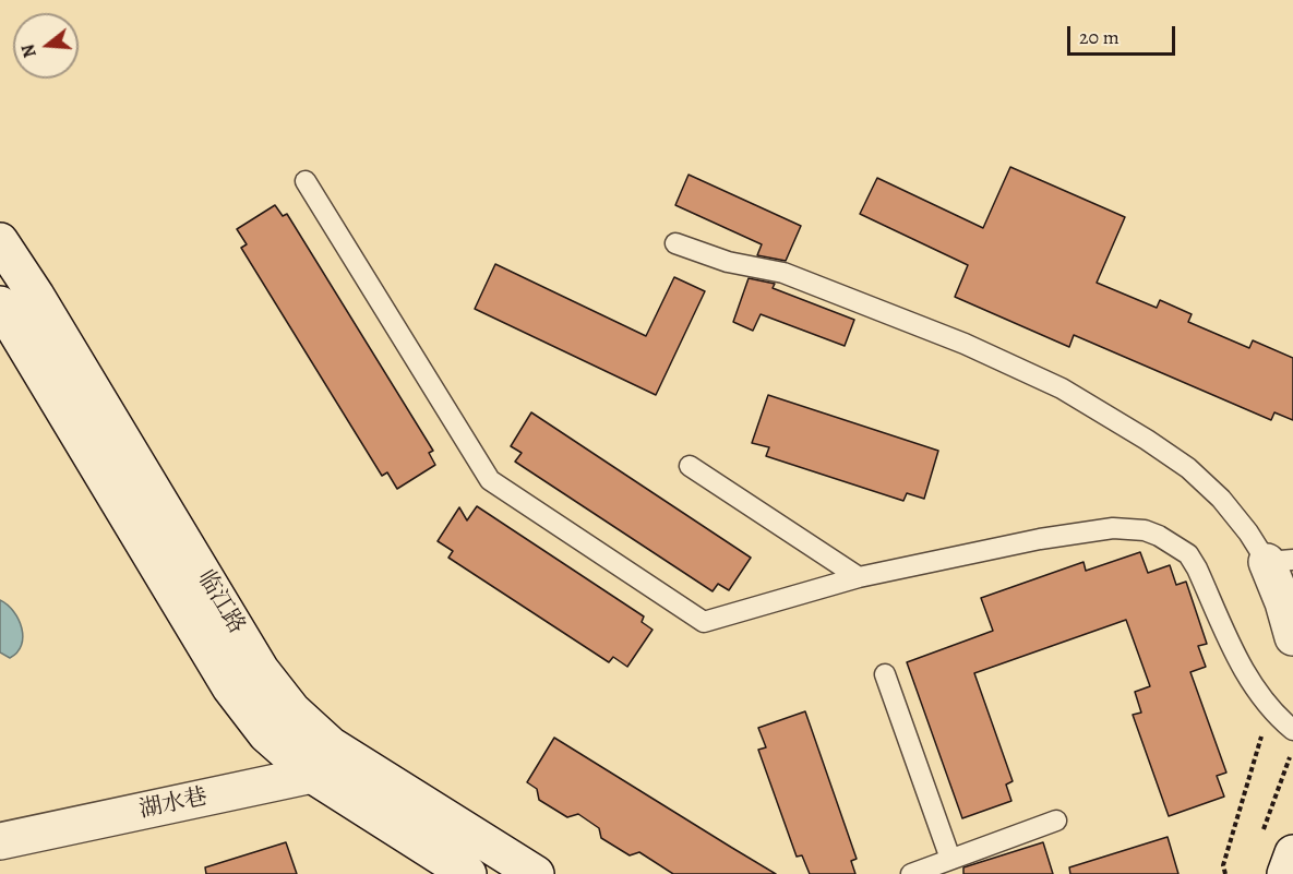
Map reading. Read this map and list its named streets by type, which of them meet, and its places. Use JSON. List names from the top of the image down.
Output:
{
  "streets": {
    "main road": ["临江路", "湖水巷"]
  },
  "crossings": [
    ["临江路", "湖水巷"]
  ],
  "scale_bar": "20 m",
  "north": "left"
}
